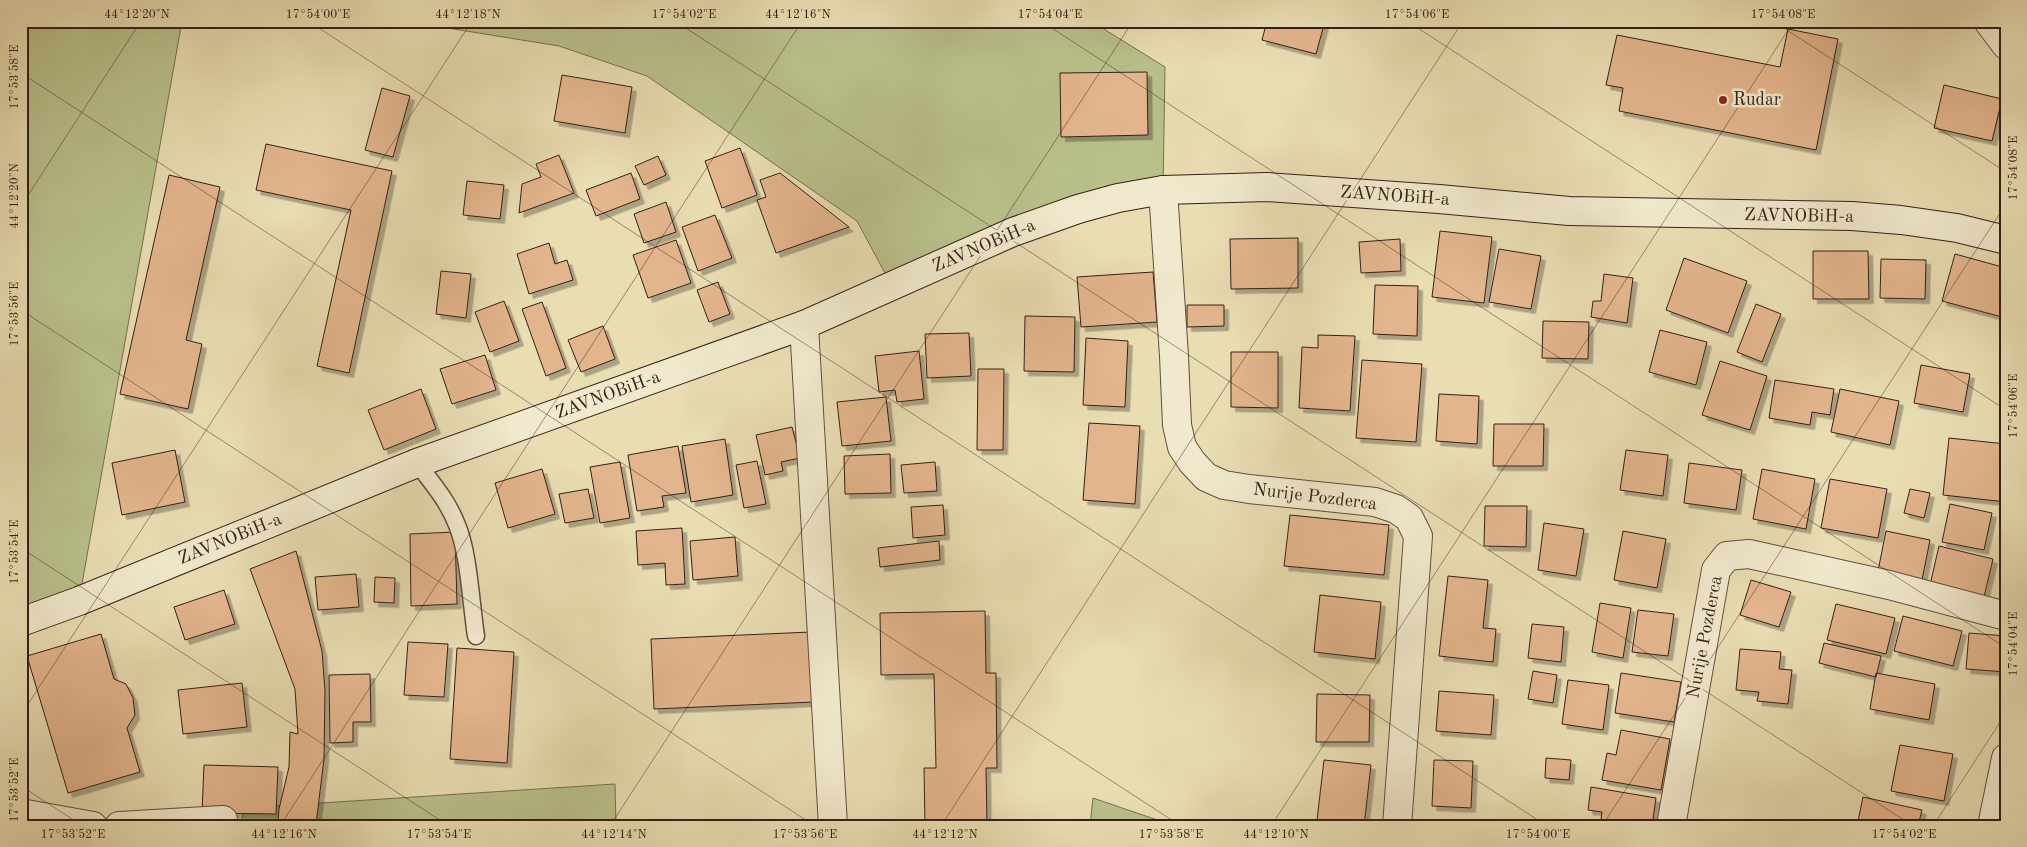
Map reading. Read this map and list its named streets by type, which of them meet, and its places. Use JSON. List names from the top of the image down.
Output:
{
  "streets": {
    "street": ["ZAVNOBiH-a", "Nurije Pozderca"]
  },
  "crossings": [
    ["ZAVNOBiH-a", "Nurije Pozderca"]
  ],
  "places": ["Rudar"],
  "coordinates": [
    "44°12'20\"N",
    "17°54'00\"E",
    "44°12'18\"N",
    "17°54'02\"E",
    "44°12'16\"N",
    "17°54'04\"E",
    "17°54'06\"E",
    "17°54'08\"E",
    "17°53'58\"E",
    "17°53'56\"E",
    "17°53'54\"E",
    "17°53'52\"E",
    "44°12'14\"N",
    "44°12'12\"N",
    "44°12'10\"N"
  ]
}
